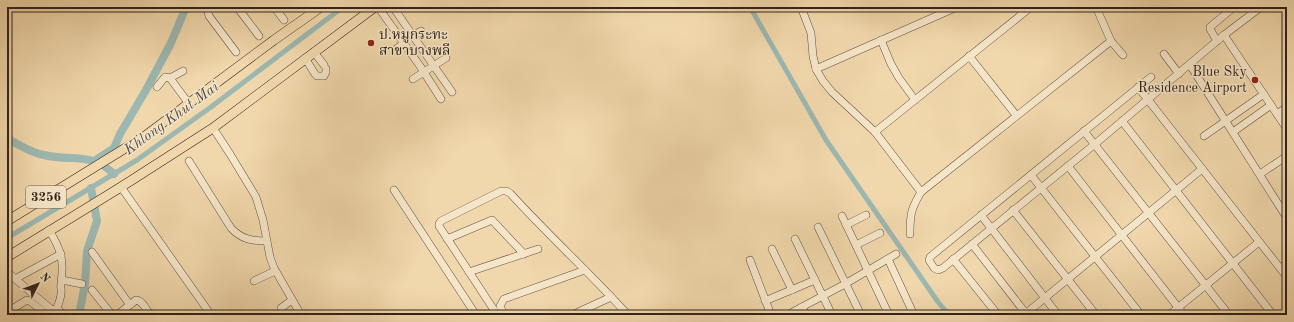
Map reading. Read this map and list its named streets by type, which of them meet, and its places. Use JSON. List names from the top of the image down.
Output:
{
  "streets": {
    "main road": ["3256"]
  },
  "water": ["Khlong Khut Mai"],
  "places": ["ป.หมูกระทะ สาขาบางพลี", "Blue Sky Residence Airport"],
  "north": "top right"
}
